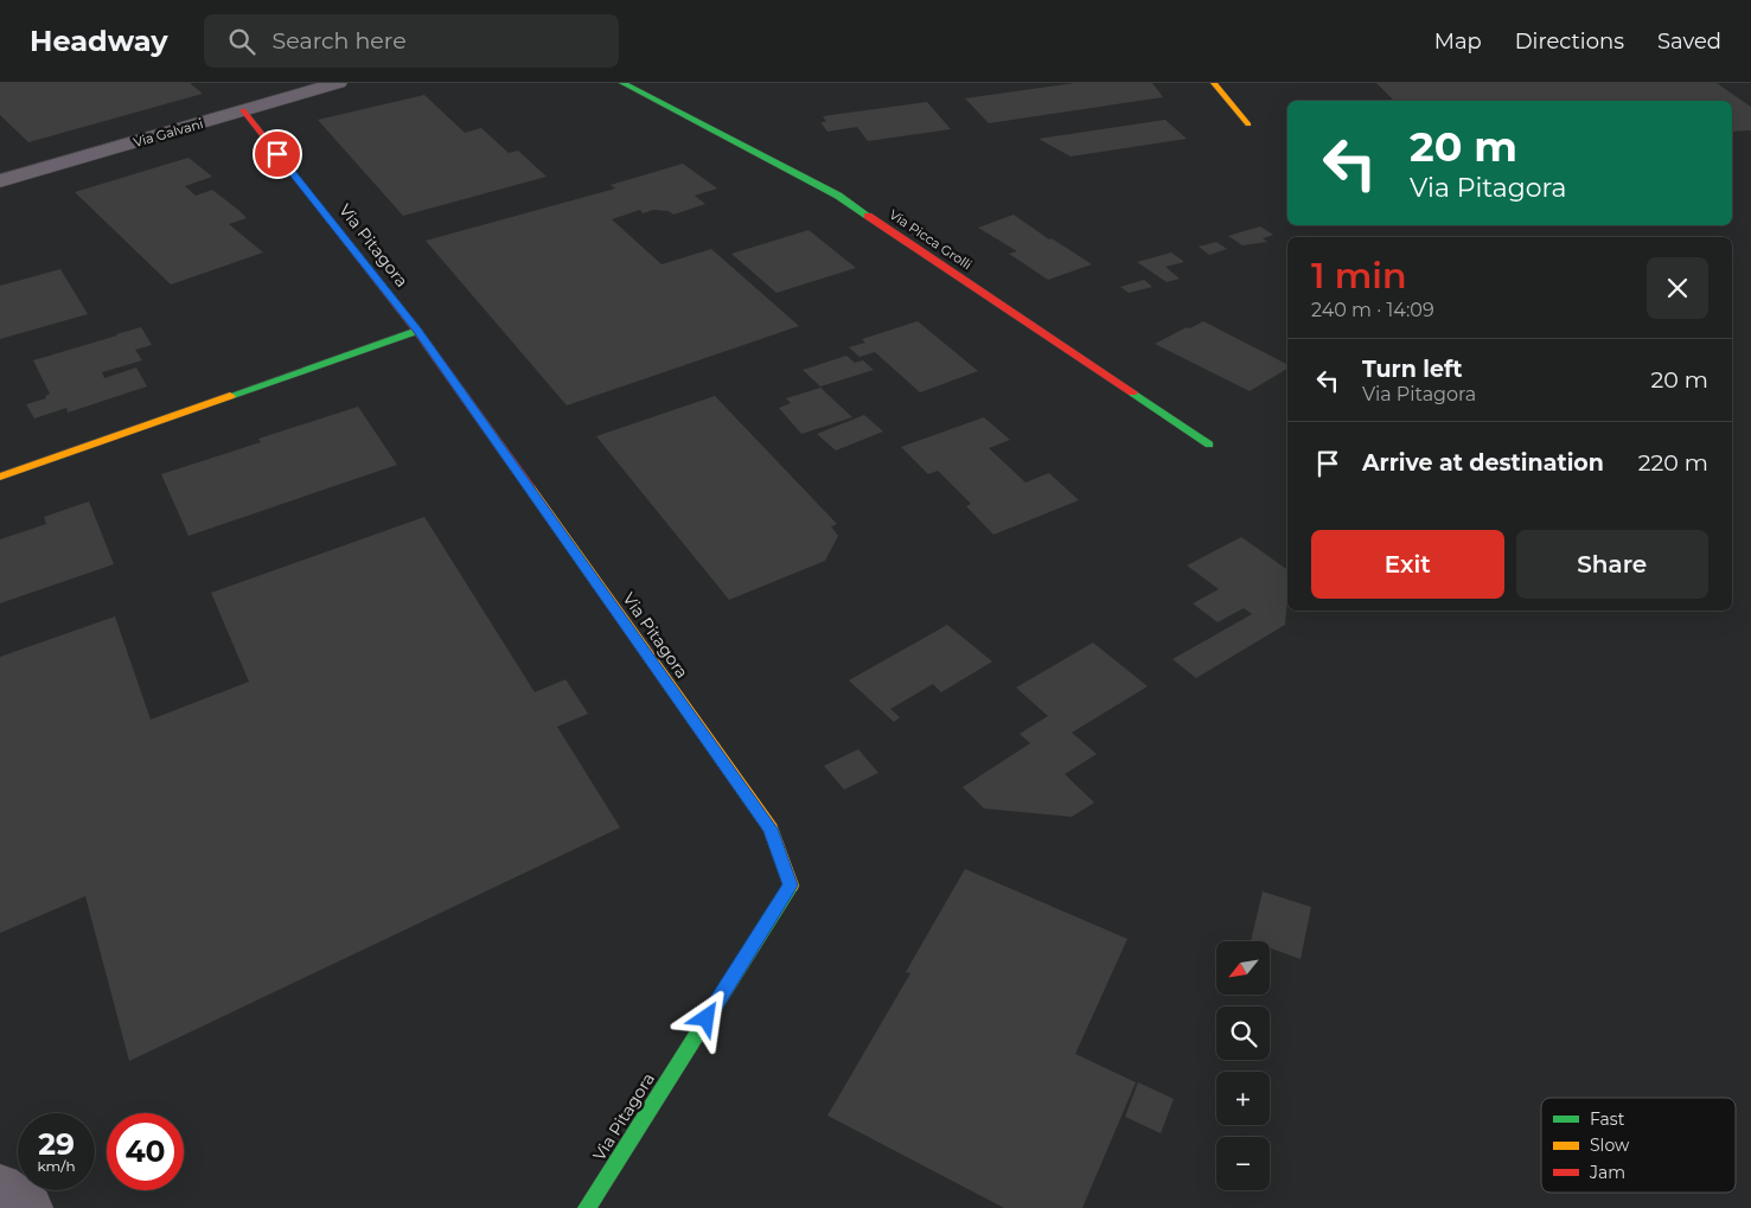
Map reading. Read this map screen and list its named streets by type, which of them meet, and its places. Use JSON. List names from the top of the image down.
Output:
{
  "streets": {
    "street": ["Via Galvani", "Via Picca Grolli", "Via Pitagora"]
  },
  "crossings": [
    ["Via Galvani", "Via Pitagora"]
  ],
  "legend": ["Fast", "Slow", "Jam"],
  "north": "bottom left",
  "page": {
    "header": "Headway",
    "search": "Search here",
    "nav": ["Map", "Directions", "Saved"],
    "turn": ["20 m", "Via Pitagora"],
    "heading": ["1 min", "240 m · 14:09"],
    "list": [
      {
        "name": "Turn left",
        "note": "Via Pitagora",
        "value": "20 m"
      },
      {
        "name": "Arrive at destination",
        "value": "220 m"
      }
    ],
    "buttons": ["Exit", "Share"],
    "map_buttons": ["+", "−"],
    "speed": "29 km/h",
    "limit": "40"
  }
}
